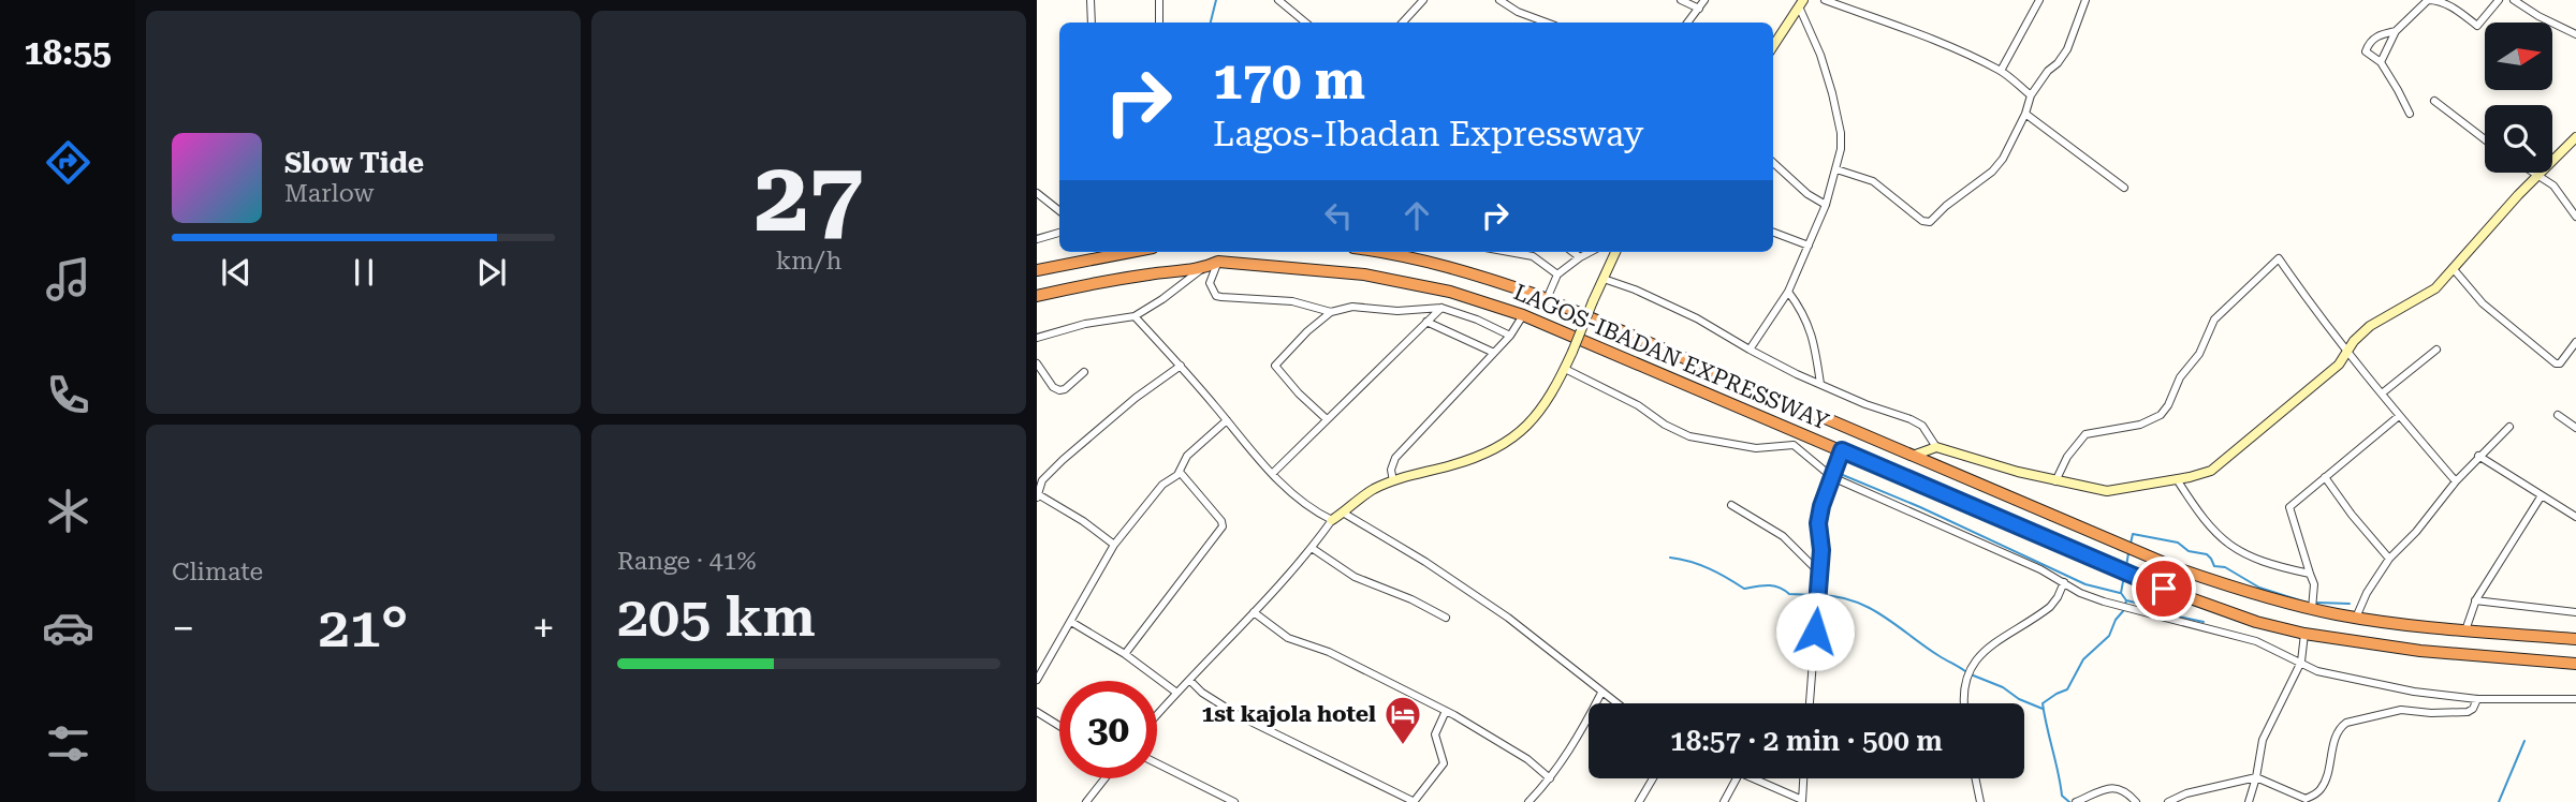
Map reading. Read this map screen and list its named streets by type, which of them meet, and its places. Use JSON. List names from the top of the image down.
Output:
{
  "streets": {
    "highway": ["LAGOS-IBADAN EXPRESSWAY"]
  },
  "places": {
    "hotel": ["1st kajola hotel"]
  },
  "north": "right",
  "page": {
    "tabs": "18:55",
    "tile": [
      ["27", "km/h"],
      "Climate",
      ["Range · 41%", "205 km"]
    ],
    "turn": ["170 m", "Lagos-Ibadan Expressway"],
    "song": ["Slow Tide", "Marlow"],
    "heat": ["−", "21°", "+"],
    "limit": "30",
    "trip": "18:57 · 2 min · 500 m"
  }
}
